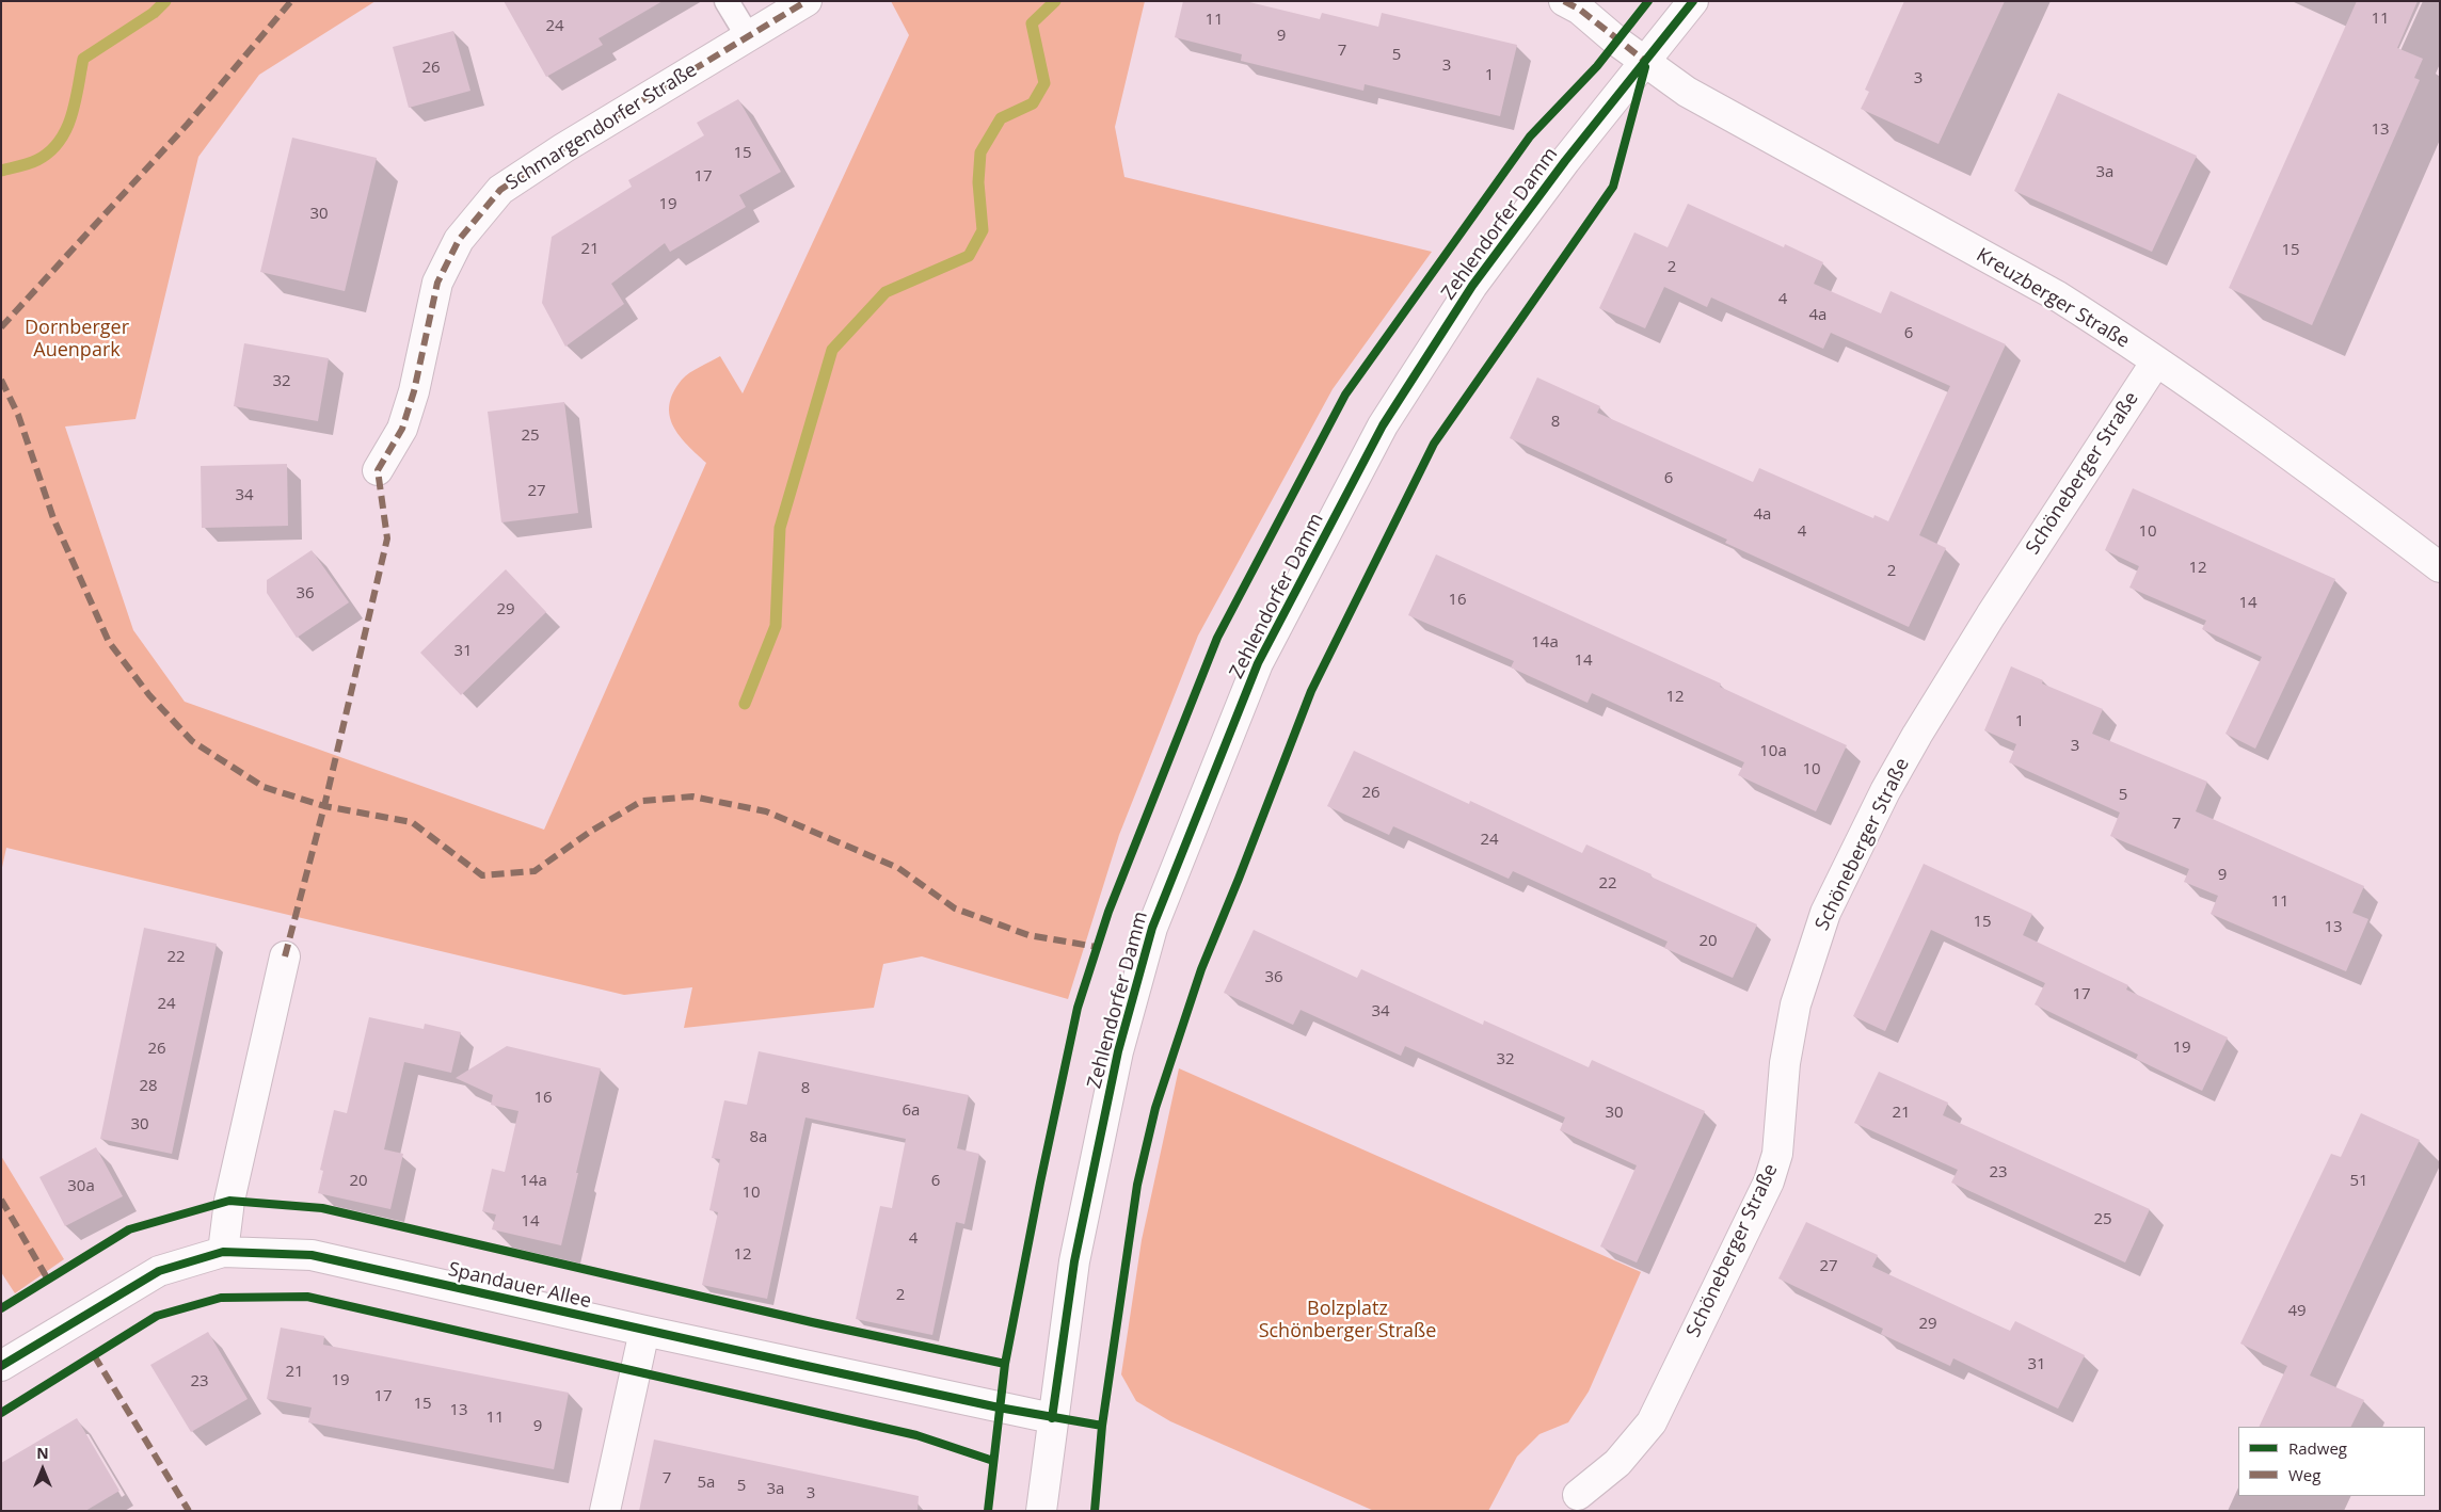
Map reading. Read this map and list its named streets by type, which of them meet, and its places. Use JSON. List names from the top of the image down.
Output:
{
  "streets": {
    "street": [
      "Schmargendorfer Straße",
      "Zehlendorfer Damm",
      "Kreuzberger Straße",
      "Schöneberger Straße",
      "Spandauer Allee"
    ]
  },
  "crossings": [
    ["Zehlendorfer Damm", "Kreuzberger Straße"],
    ["Zehlendorfer Damm", "Spandauer Allee"],
    ["Kreuzberger Straße", "Schöneberger Straße"]
  ],
  "parks": ["Dornberger Auenpark", "Bolzplatz Schönberger Straße"],
  "house_numbers": [
    "11",
    "11",
    "24",
    "9",
    "7",
    "5",
    "3",
    "26",
    "1",
    "3",
    "13",
    "15",
    "3a",
    "17",
    "19",
    "30",
    "21",
    "15",
    "2",
    "4",
    "4a",
    "6",
    "32",
    "8",
    "25",
    "6",
    "27",
    "34",
    "4a",
    "4",
    "10",
    "12",
    "2",
    "36",
    "16",
    "14",
    "29",
    "14a",
    "31",
    "14",
    "12",
    "1",
    "3",
    "10a",
    "10",
    "26",
    "5",
    "7",
    "24",
    "9",
    "22",
    "11",
    "15",
    "13",
    "20",
    "22",
    "36",
    "17",
    "24",
    "34",
    "19",
    "26",
    "32",
    "28",
    "8",
    "16",
    "6a",
    "30",
    "21",
    "30",
    "8a",
    "23",
    "20",
    "14a",
    "6",
    "51",
    "30a",
    "10",
    "25",
    "14",
    "4",
    "12",
    "27",
    "2",
    "49",
    "29",
    "31",
    "21",
    "19",
    "23",
    "17",
    "15",
    "13",
    "11",
    "9",
    "7",
    "5a",
    "5",
    "3a",
    "3"
  ],
  "legend": ["Radweg", "Weg"],
  "north": "top"
}
